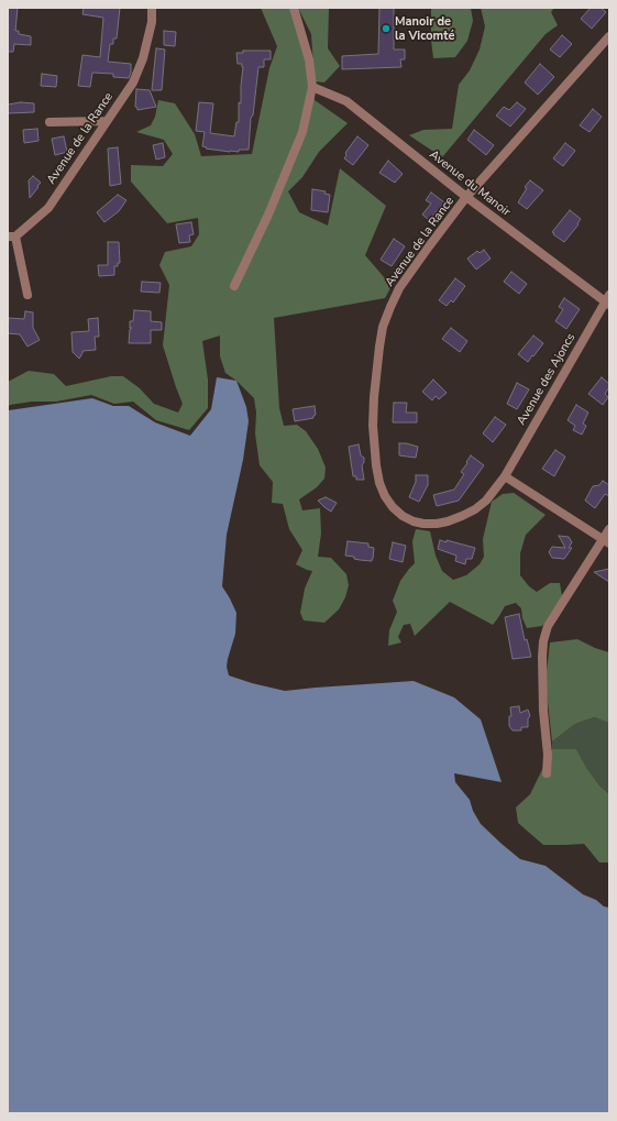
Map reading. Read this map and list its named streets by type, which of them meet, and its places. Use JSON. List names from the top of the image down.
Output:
{
  "streets": {
    "street": ["Avenue de la Rance", "Avenue du Manoir", "Avenue des Ajoncs"]
  },
  "crossings": [
    ["Avenue de la Rance", "Avenue du Manoir"],
    ["Avenue de la Rance", "Avenue des Ajoncs"],
    ["Avenue du Manoir", "Avenue des Ajoncs"]
  ],
  "places": ["Manoir de la Vicomté"]
}
